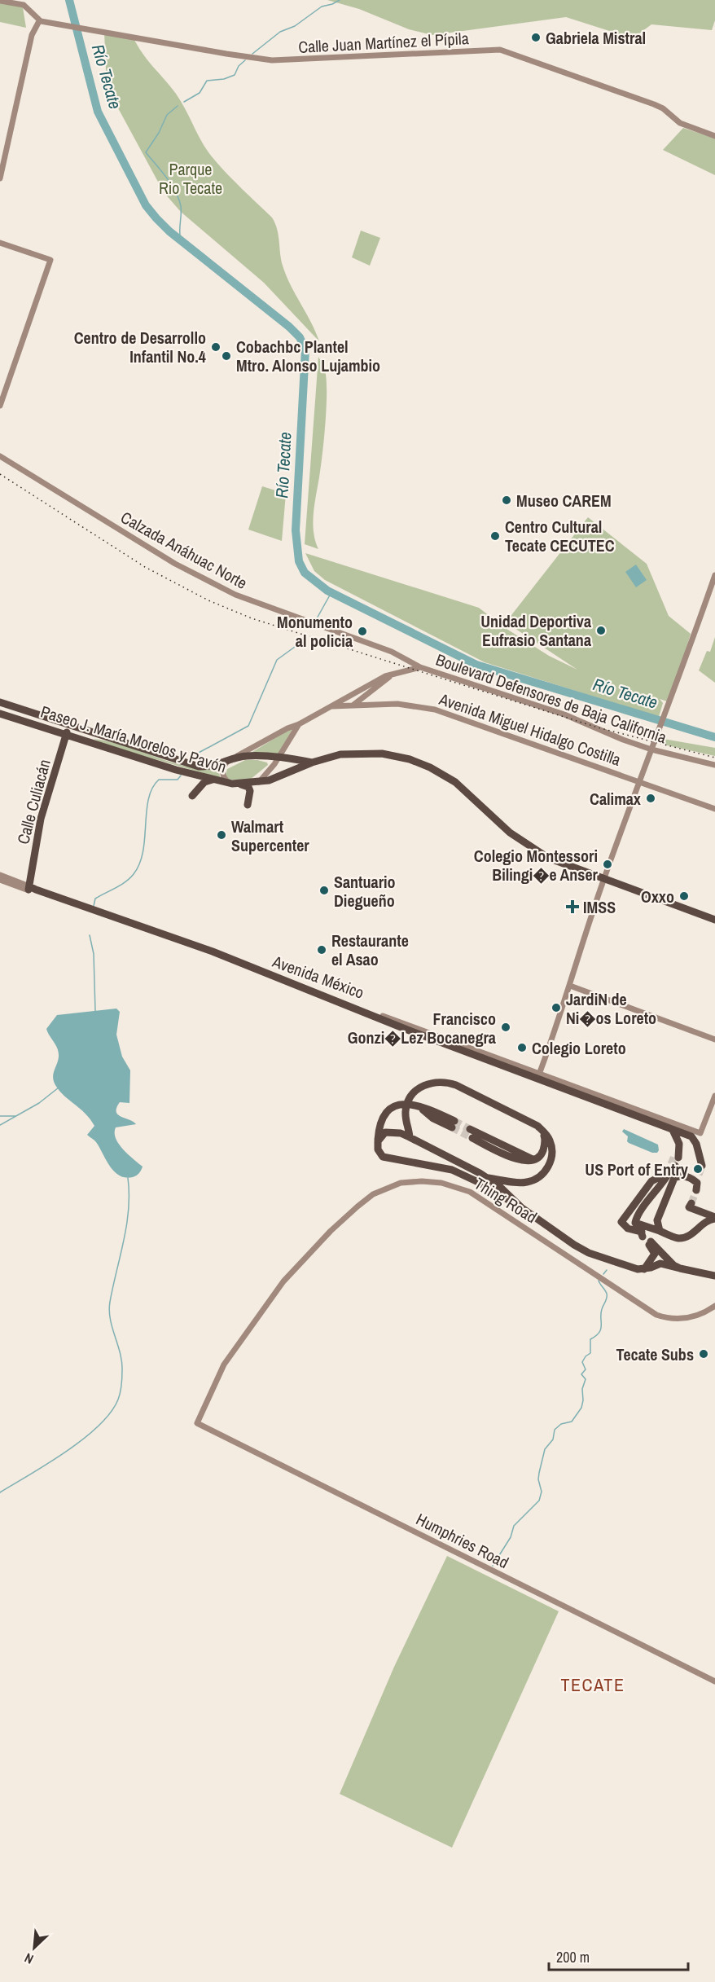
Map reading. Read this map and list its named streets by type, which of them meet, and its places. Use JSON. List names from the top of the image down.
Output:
{
  "streets": {
    "highway": ["Paseo J. María Morelos y Pavón", "Calle Culiacán", "Avenida México"],
    "street": [
      "Calle Juan Martínez el Pípila",
      "Calzada Anáhuac Norte",
      "Boulevard Defensores de Baja California",
      "Avenida Miguel Hidalgo Costilla",
      "Thing Road",
      "Humphries Road"
    ]
  },
  "crossings": [
    ["Calzada Anáhuac Norte", "Boulevard Defensores de Baja California"],
    ["Boulevard Defensores de Baja California", "Avenida Miguel Hidalgo Costilla"],
    ["Boulevard Defensores de Baja California", "Paseo J. María Morelos y Pavón"],
    ["Paseo J. María Morelos y Pavón", "Calle Culiacán"],
    ["Calle Culiacán", "Avenida México"],
    ["Thing Road", "Humphries Road"]
  ],
  "districts": ["TECATE"],
  "water": ["Río Tecate"],
  "parks": ["Parque Rio Tecate"],
  "places": {
    "other": [
      "Gabriela Mistral",
      "Centro de Desarrollo Infantil No.4",
      "Cobachbc Plantel Mtro. Alonso Lujambio",
      "Museo CAREM",
      "Centro Cultural Tecate CECUTEC",
      "Unidad Deportiva Eufrasio Santana",
      "Monumento al policia",
      "Calimax",
      "Walmart Supercenter",
      "Colegio Montessori Bilingi�e Anser",
      "Santuario Diegueño",
      "Oxxo",
      "Restaurante el Asao",
      "JardiN de Ni�os Loreto",
      "Francisco Gonzi�Lez Bocanegra",
      "Colegio Loreto",
      "US Port of Entry",
      "Tecate Subs"
    ],
    "health": ["IMSS"]
  },
  "scale_bar": "200 m",
  "north": "bottom left"
}
